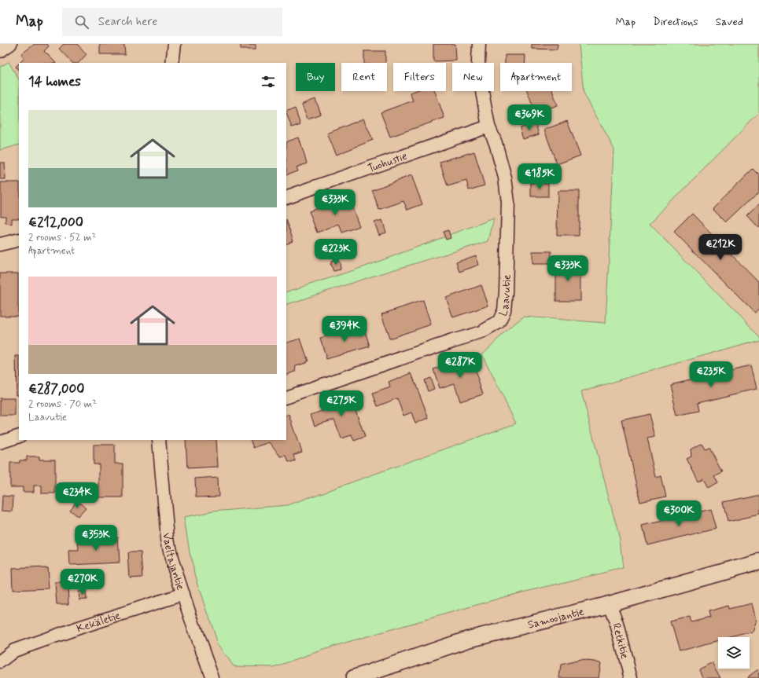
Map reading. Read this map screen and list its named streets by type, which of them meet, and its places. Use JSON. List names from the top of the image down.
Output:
{
  "streets": {
    "street": [
      "Tuohustie",
      "Laavutie",
      "Vaeltajantie",
      "Samoojantie",
      "Kekäletie",
      "Retkitie"
    ]
  },
  "crossings": [
    ["Tuohustie", "Laavutie"],
    ["Vaeltajantie", "Kekäletie"],
    ["Samoojantie", "Retkitie"]
  ],
  "page": {
    "header": "Map",
    "search": "Search here",
    "nav": ["Map", "Directions", "Saved"],
    "chip": [
      "Buy",
      "Rent",
      "Filters",
      "New",
      "Apartment"
    ],
    "heading": "14 homes",
    "list": [
      {
        "name": "€212,000",
        "note": "2 rooms · 52 m² · Apartment"
      },
      {
        "name": "€287,000",
        "note": "2 rooms · 70 m² · Laavutie"
      }
    ],
    "price": [
      "€369K",
      "€185K",
      "€333K",
      "€212K",
      "€223K",
      "€333K",
      "€394K",
      "€287K",
      "€235K",
      "€275K",
      "€234K",
      "€300K",
      "€353K",
      "€270K"
    ]
  }
}
